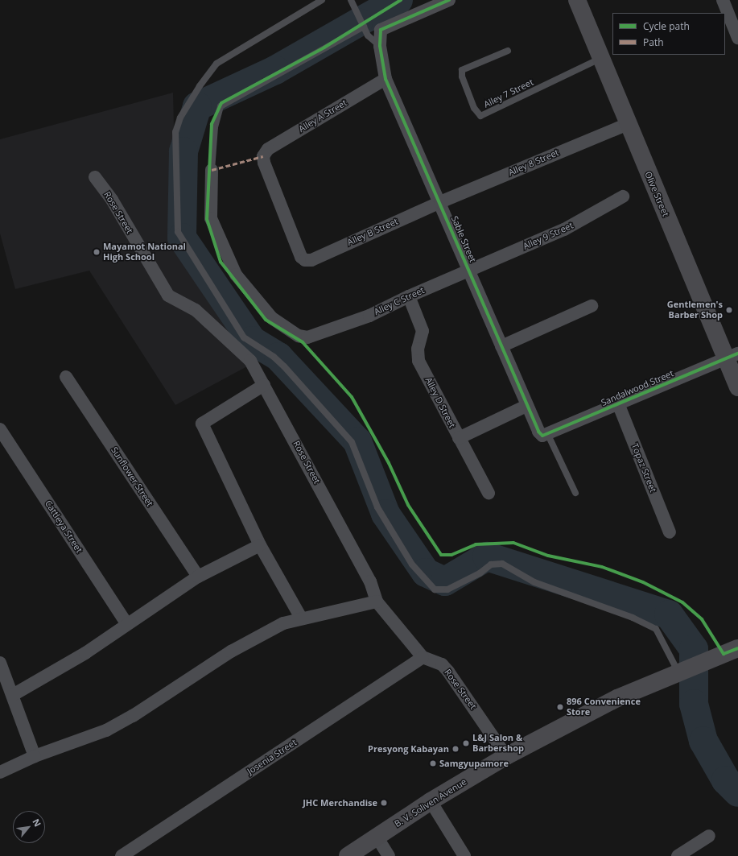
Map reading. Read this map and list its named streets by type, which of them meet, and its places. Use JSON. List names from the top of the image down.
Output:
{
  "streets": {
    "main road": ["Olive Street", "B. V. Soliven Avenue"],
    "street": [
      "Alley A Street",
      "Alley 8 Street",
      "Rose Street",
      "Alley B Street",
      "Alley 9 Street",
      "Sable Street",
      "Alley C Street",
      "Sandalwood Street",
      "Alley D Street",
      "Topaz Street",
      "Sunflower Street",
      "Cattleya Street",
      "Josenia Street"
    ],
    "lane": ["Alley 7 Street"]
  },
  "crossings": [
    ["Alley 7 Street", "Olive Street"],
    ["Alley A Street", "Alley B Street"],
    ["Alley A Street", "Sable Street"],
    ["Alley 8 Street", "Olive Street"],
    ["Alley 8 Street", "Alley B Street"],
    ["Alley 8 Street", "Sable Street"],
    ["Olive Street", "Sandalwood Street"],
    ["Rose Street", "Josenia Street"],
    ["Rose Street", "B. V. Soliven Avenue"],
    ["Alley B Street", "Sable Street"],
    ["Alley 9 Street", "Sable Street"],
    ["Alley 9 Street", "Alley C Street"],
    ["Sable Street", "Alley C Street"],
    ["Sable Street", "Sandalwood Street"],
    ["Sable Street", "Alley D Street"],
    ["Alley C Street", "Alley D Street"],
    ["Sandalwood Street", "Topaz Street"]
  ],
  "places": [
    "Mayamot National High School",
    "Gentlemen's Barber Shop",
    "896 Convenience Store",
    "L&J Salon & Barbershop",
    "Presyong Kabayan",
    "Samgyupamore",
    "JHC Merchandise"
  ],
  "legend": ["Cycle path", "Path"],
  "north": "top right"
}
